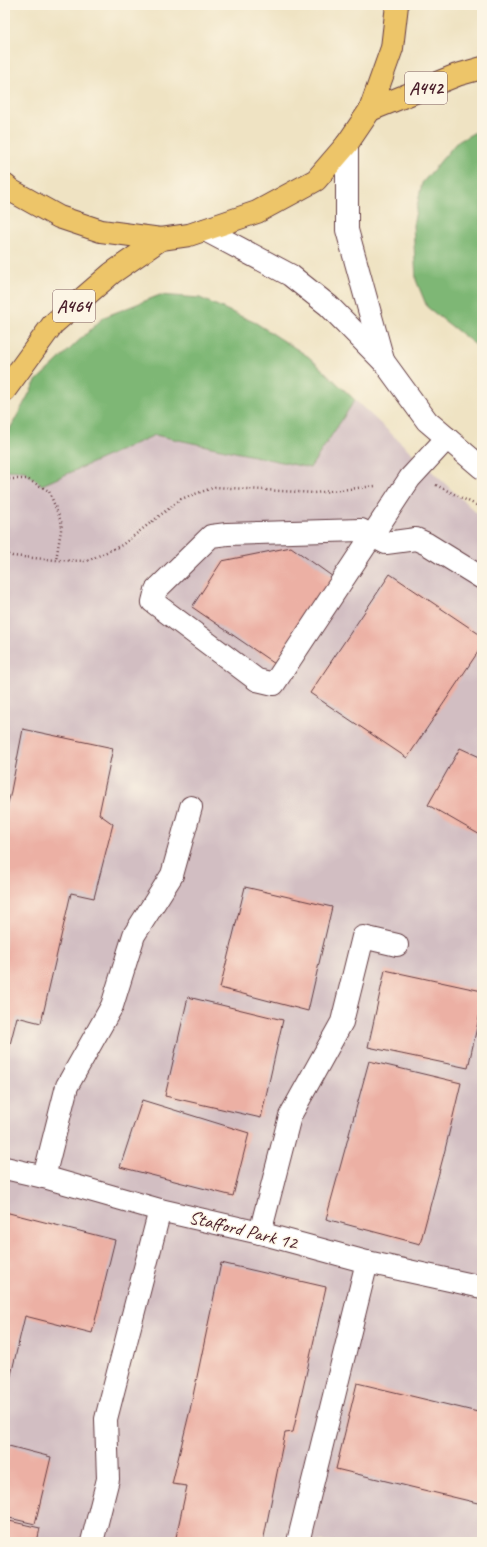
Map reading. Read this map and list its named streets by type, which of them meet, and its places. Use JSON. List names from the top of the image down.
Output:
{
  "streets": {
    "highway": ["A442", "A464"],
    "street": ["Stafford Park 12"]
  }
}
